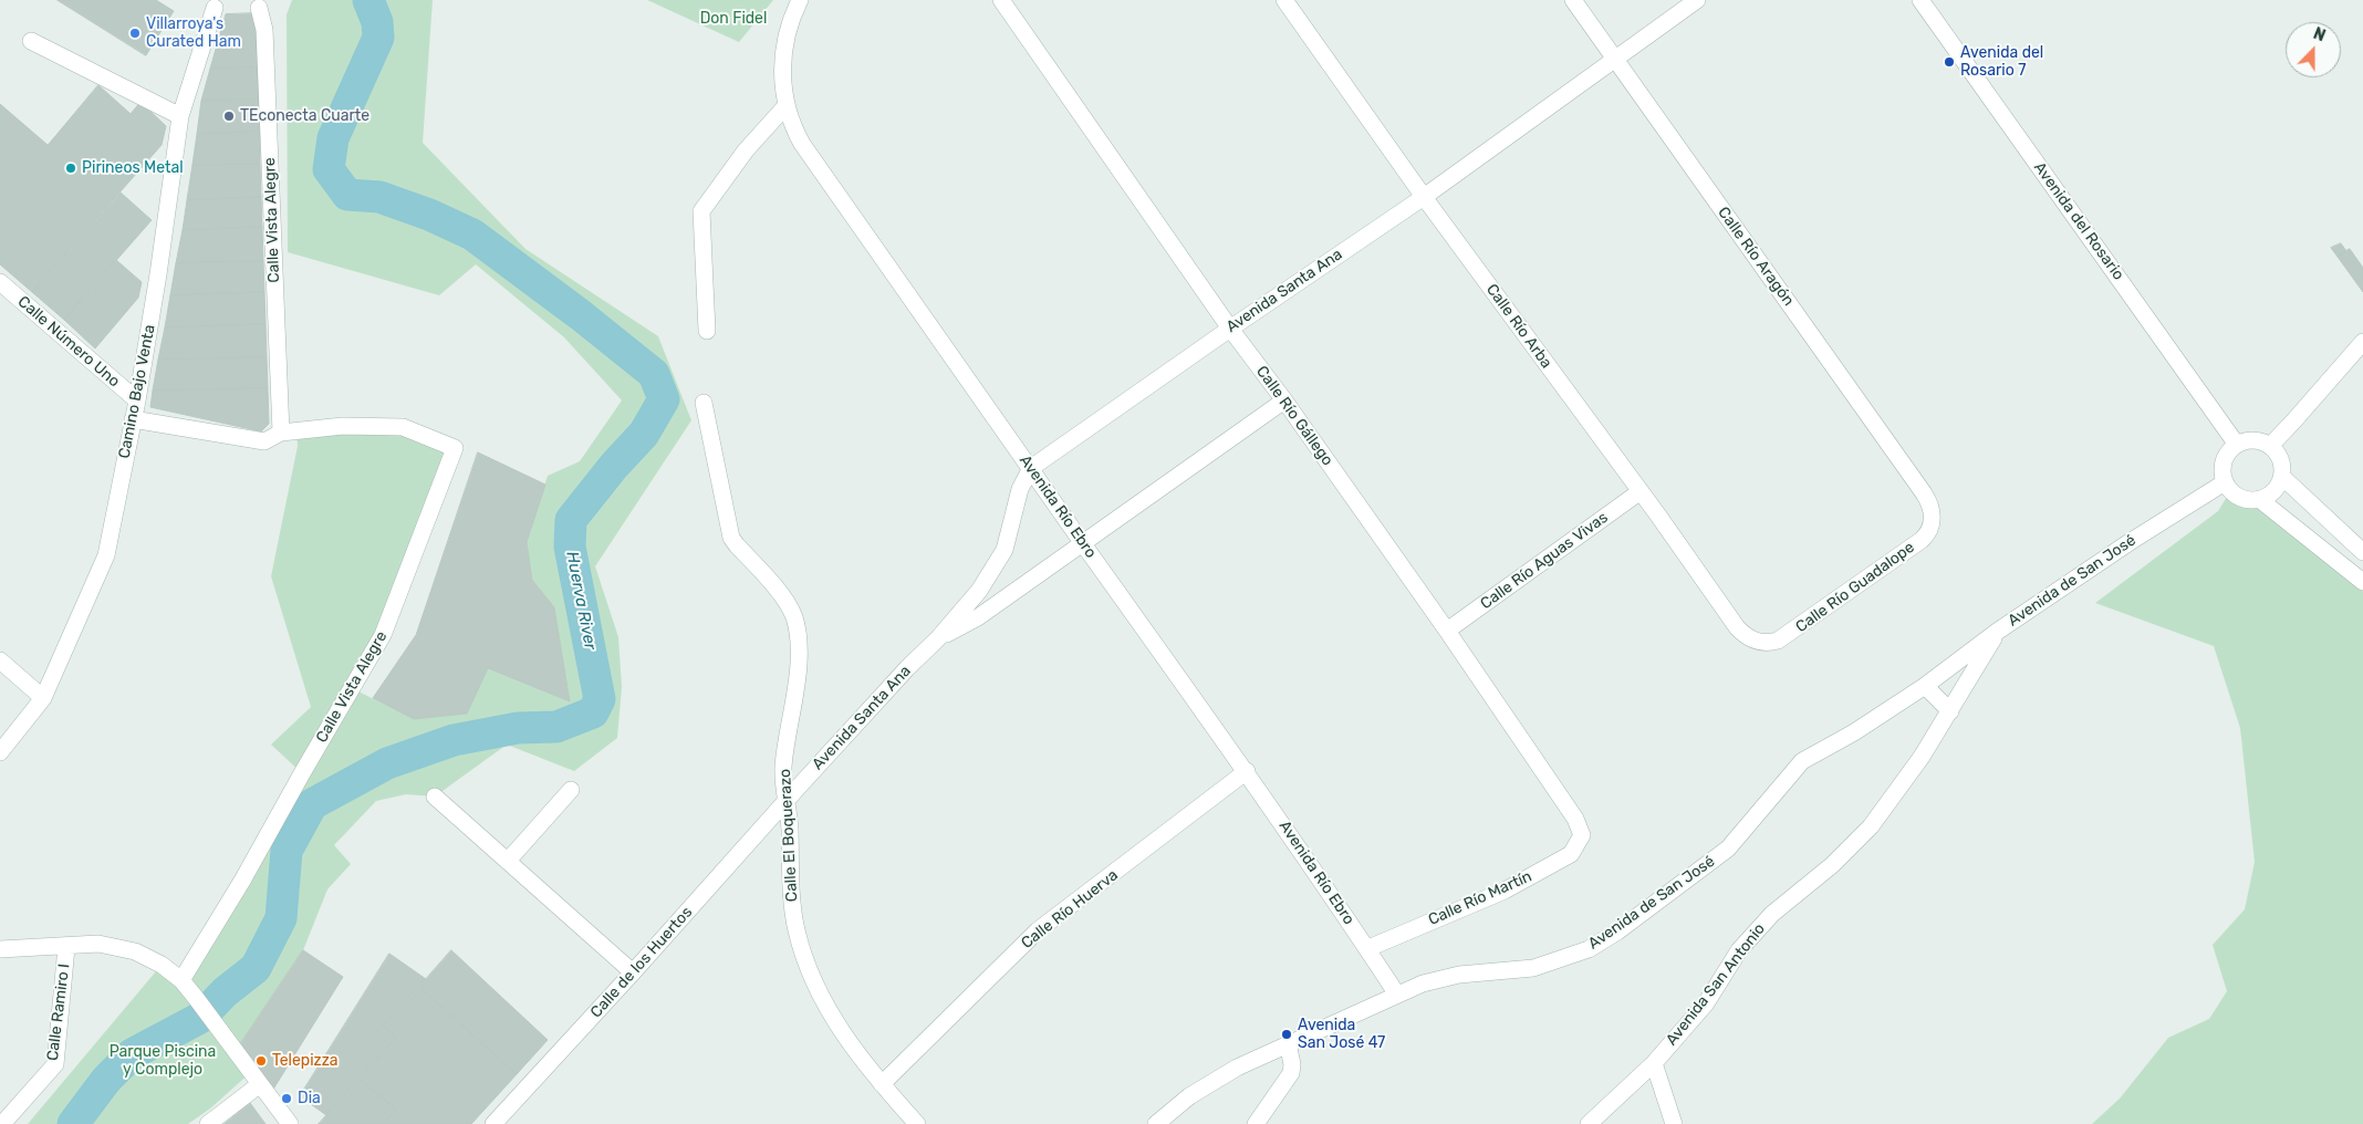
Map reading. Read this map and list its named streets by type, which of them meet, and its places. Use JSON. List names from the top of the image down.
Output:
{
  "streets": {
    "street": [
      "Calle Vista Alegre",
      "Avenida del Rosario",
      "Calle Río Aragón",
      "Avenida Santa Ana",
      "Calle Río Arba",
      "Calle Número Uno",
      "Camino Bajo Venta",
      "Calle Río Gállego",
      "Avenida Río Ebro",
      "Calle Río Aguas Vivas",
      "Avenida de San José",
      "Calle Río Guadalope",
      "Calle El Boquerazo",
      "Calle Río Martín",
      "Calle Río Huerva",
      "Calle de los Huertos",
      "Avenida San Antonio",
      "Calle Ramiro I"
    ]
  },
  "crossings": [
    ["Calle Vista Alegre", "Camino Bajo Venta"],
    ["Avenida del Rosario", "Avenida de San José"],
    ["Calle Río Aragón", "Avenida Santa Ana"],
    ["Calle Río Aragón", "Calle Río Guadalope"],
    ["Avenida Santa Ana", "Calle Río Arba"],
    ["Avenida Santa Ana", "Calle Río Gállego"],
    ["Avenida Santa Ana", "Avenida Río Ebro"],
    ["Avenida Santa Ana", "Calle El Boquerazo"],
    ["Avenida Santa Ana", "Calle de los Huertos"],
    ["Calle Río Arba", "Calle Río Aguas Vivas"],
    ["Calle Río Arba", "Calle Río Guadalope"],
    ["Calle Número Uno", "Camino Bajo Venta"],
    ["Calle Río Gállego", "Calle Río Aguas Vivas"],
    ["Calle Río Gállego", "Calle Río Martín"],
    ["Avenida Río Ebro", "Avenida de San José"],
    ["Avenida Río Ebro", "Calle Río Martín"],
    ["Avenida Río Ebro", "Calle Río Huerva"],
    ["Avenida de San José", "Avenida San Antonio"],
    ["Calle El Boquerazo", "Calle Río Huerva"],
    ["Calle El Boquerazo", "Calle de los Huertos"]
  ],
  "water": ["Huerva River"],
  "parks": ["Don Fidel", "Parque Piscina y Complejo"],
  "places": [
    "Villarroya's Curated Ham",
    "Avenida del Rosario 7",
    "TEconecta Cuarte",
    "Pirineos Metal",
    "Avenida San José 47",
    "Telepizza",
    "Dia"
  ],
  "north": "top"
}
